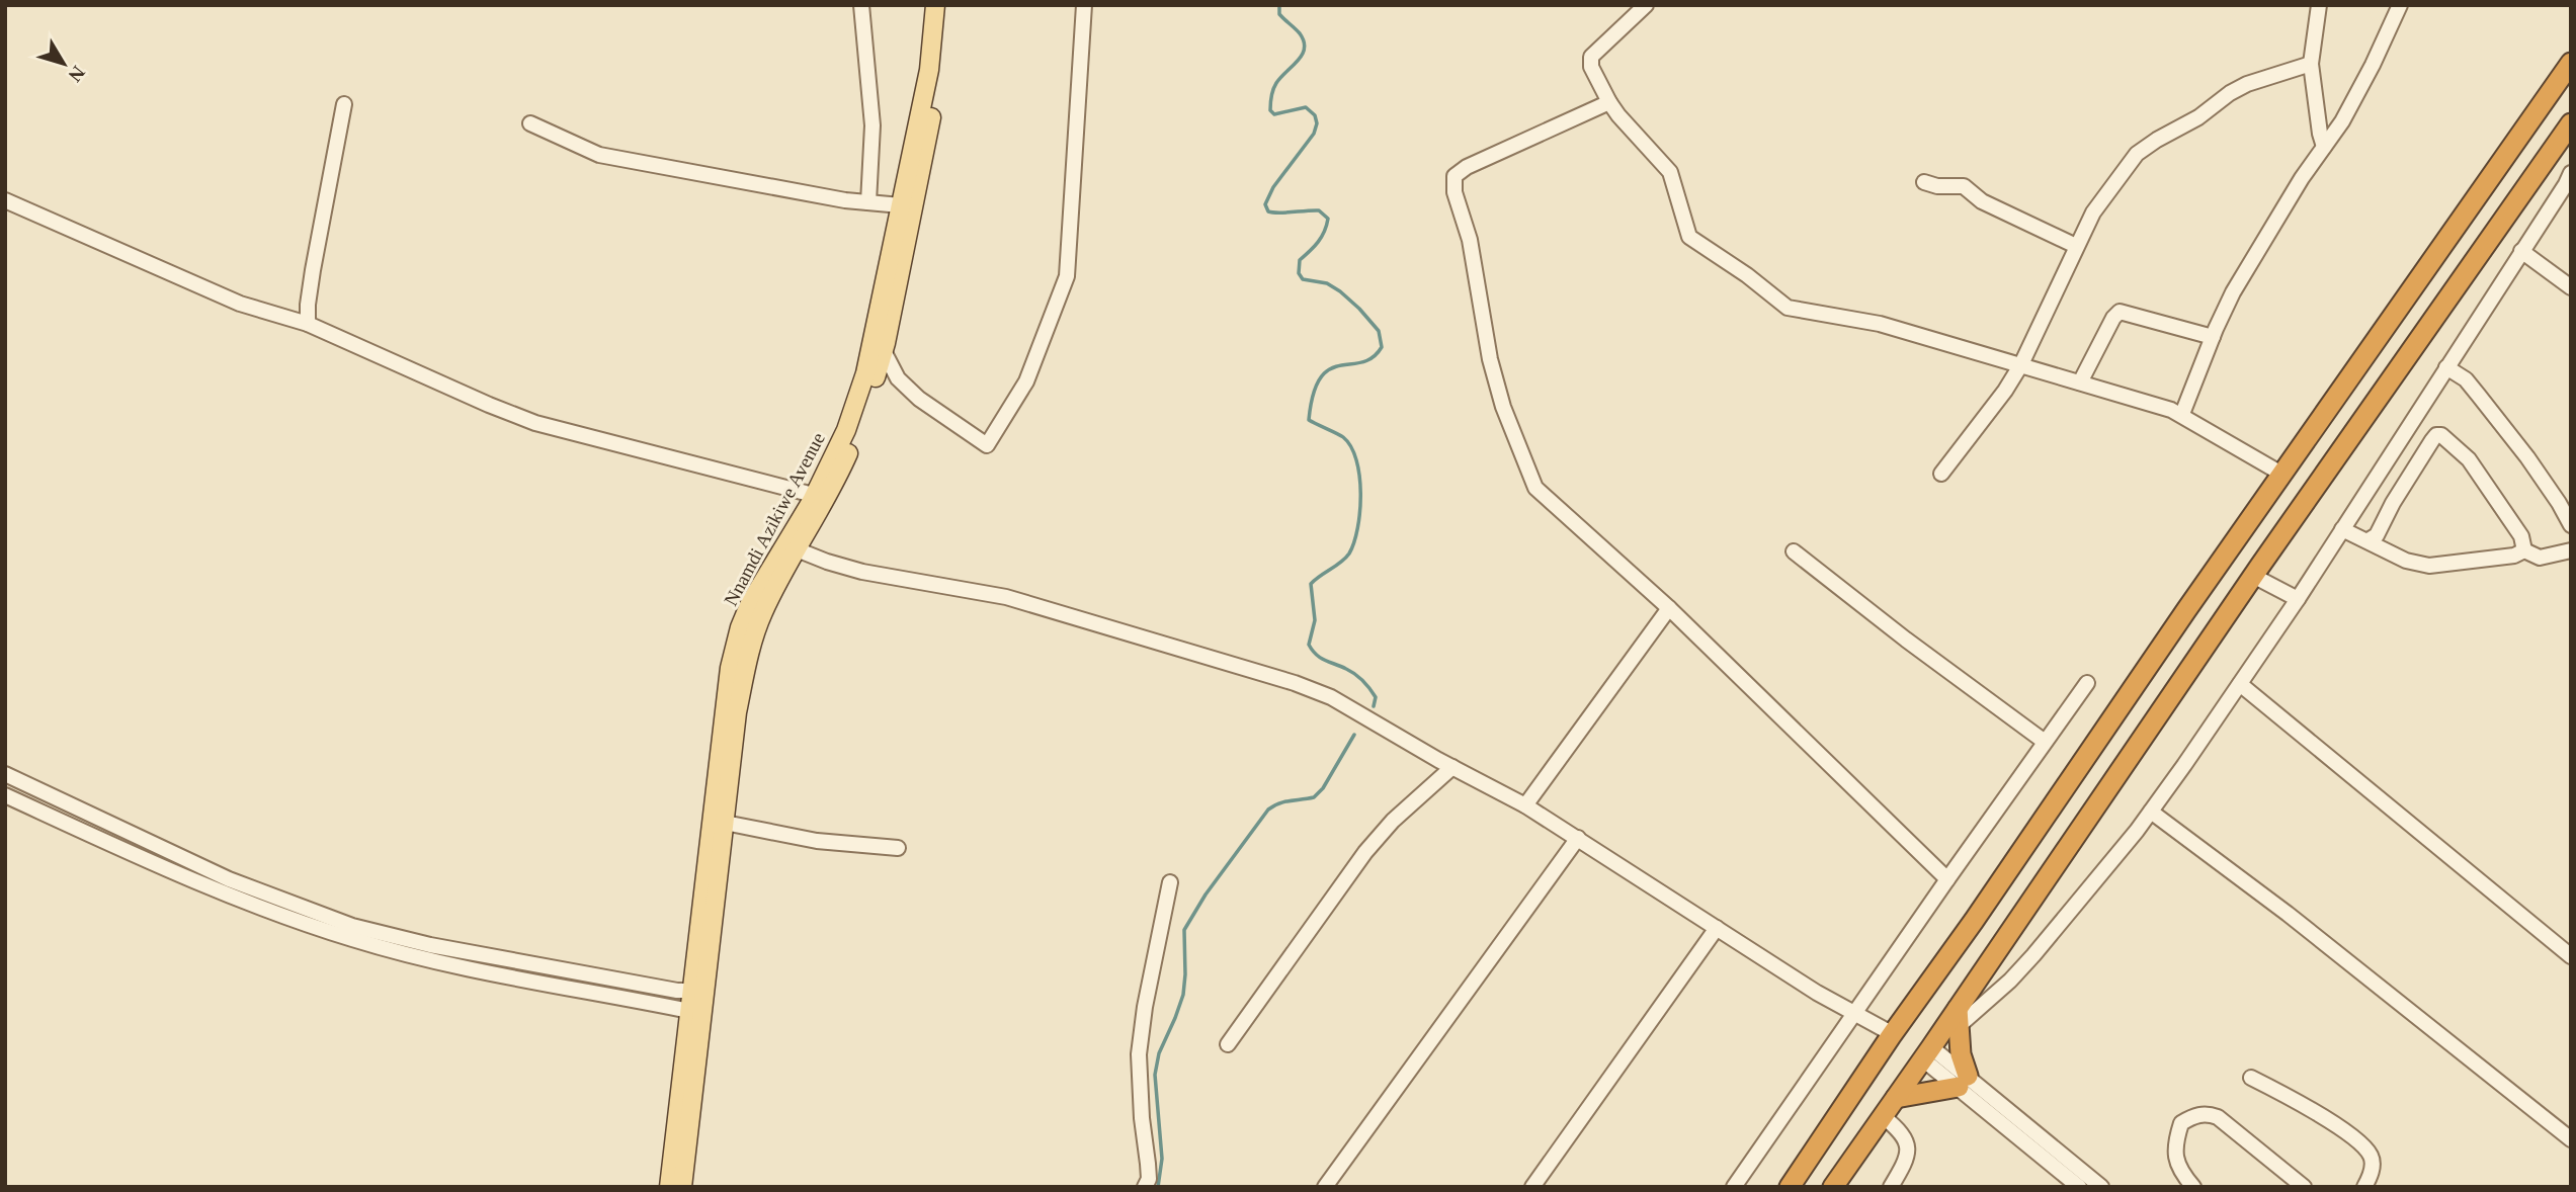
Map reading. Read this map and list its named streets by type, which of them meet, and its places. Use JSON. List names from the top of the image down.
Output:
{
  "streets": {
    "main road": ["Nnamdi Azikiwe Avenue"]
  },
  "north": "bottom right"
}
